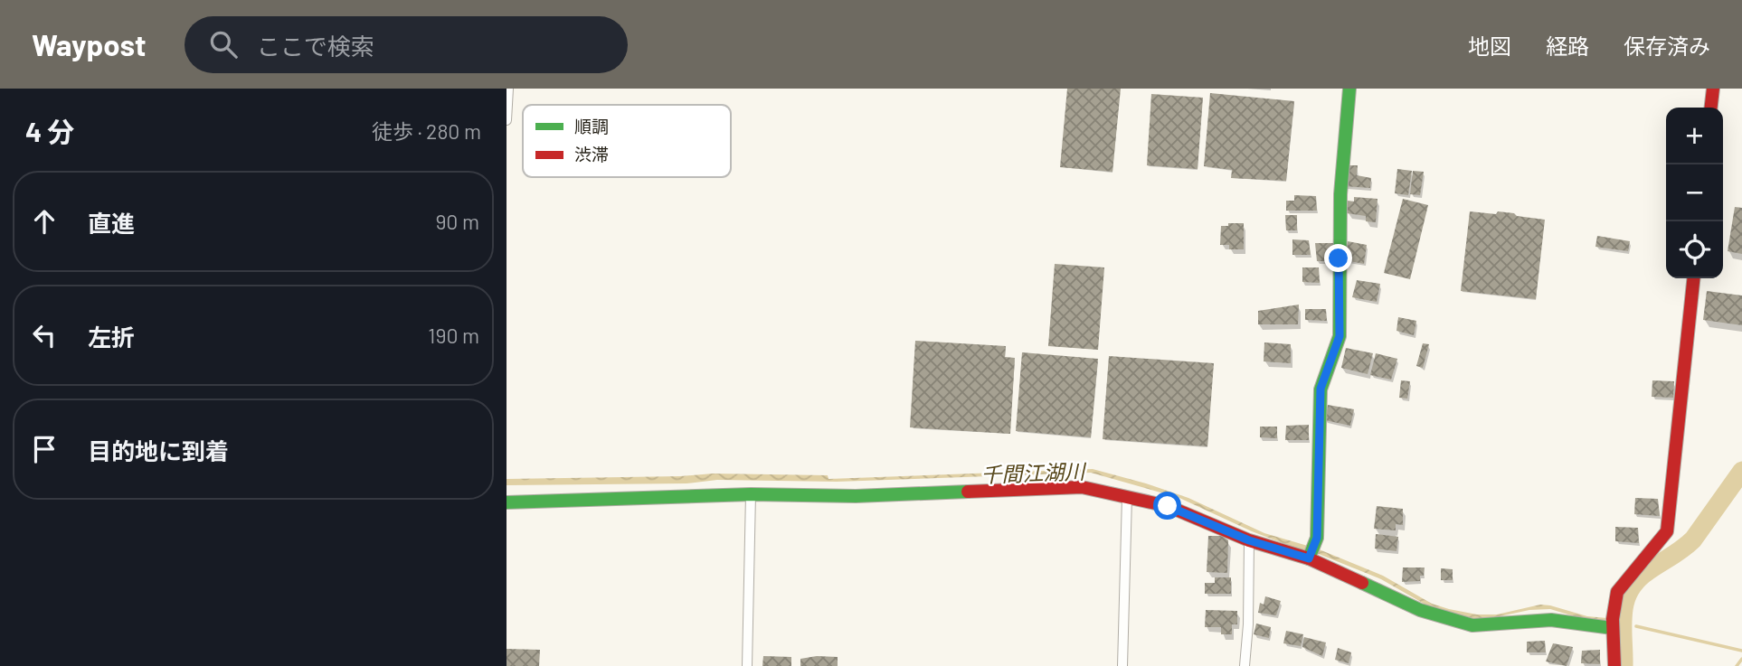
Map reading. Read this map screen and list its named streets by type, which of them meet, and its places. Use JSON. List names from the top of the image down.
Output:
{
  "water": ["千間江湖川"],
  "legend": ["順調", "渋滞"],
  "page": {
    "header": "Waypost",
    "search": "ここで検索",
    "nav": ["地図", "経路", "保存済み"],
    "heading": ["4 分", "徒歩 · 280 m"],
    "map_buttons": ["+", "−"],
    "list": [
      ["直進", "90 m"],
      ["左折", "190 m"],
      "目的地に到着"
    ]
  }
}
